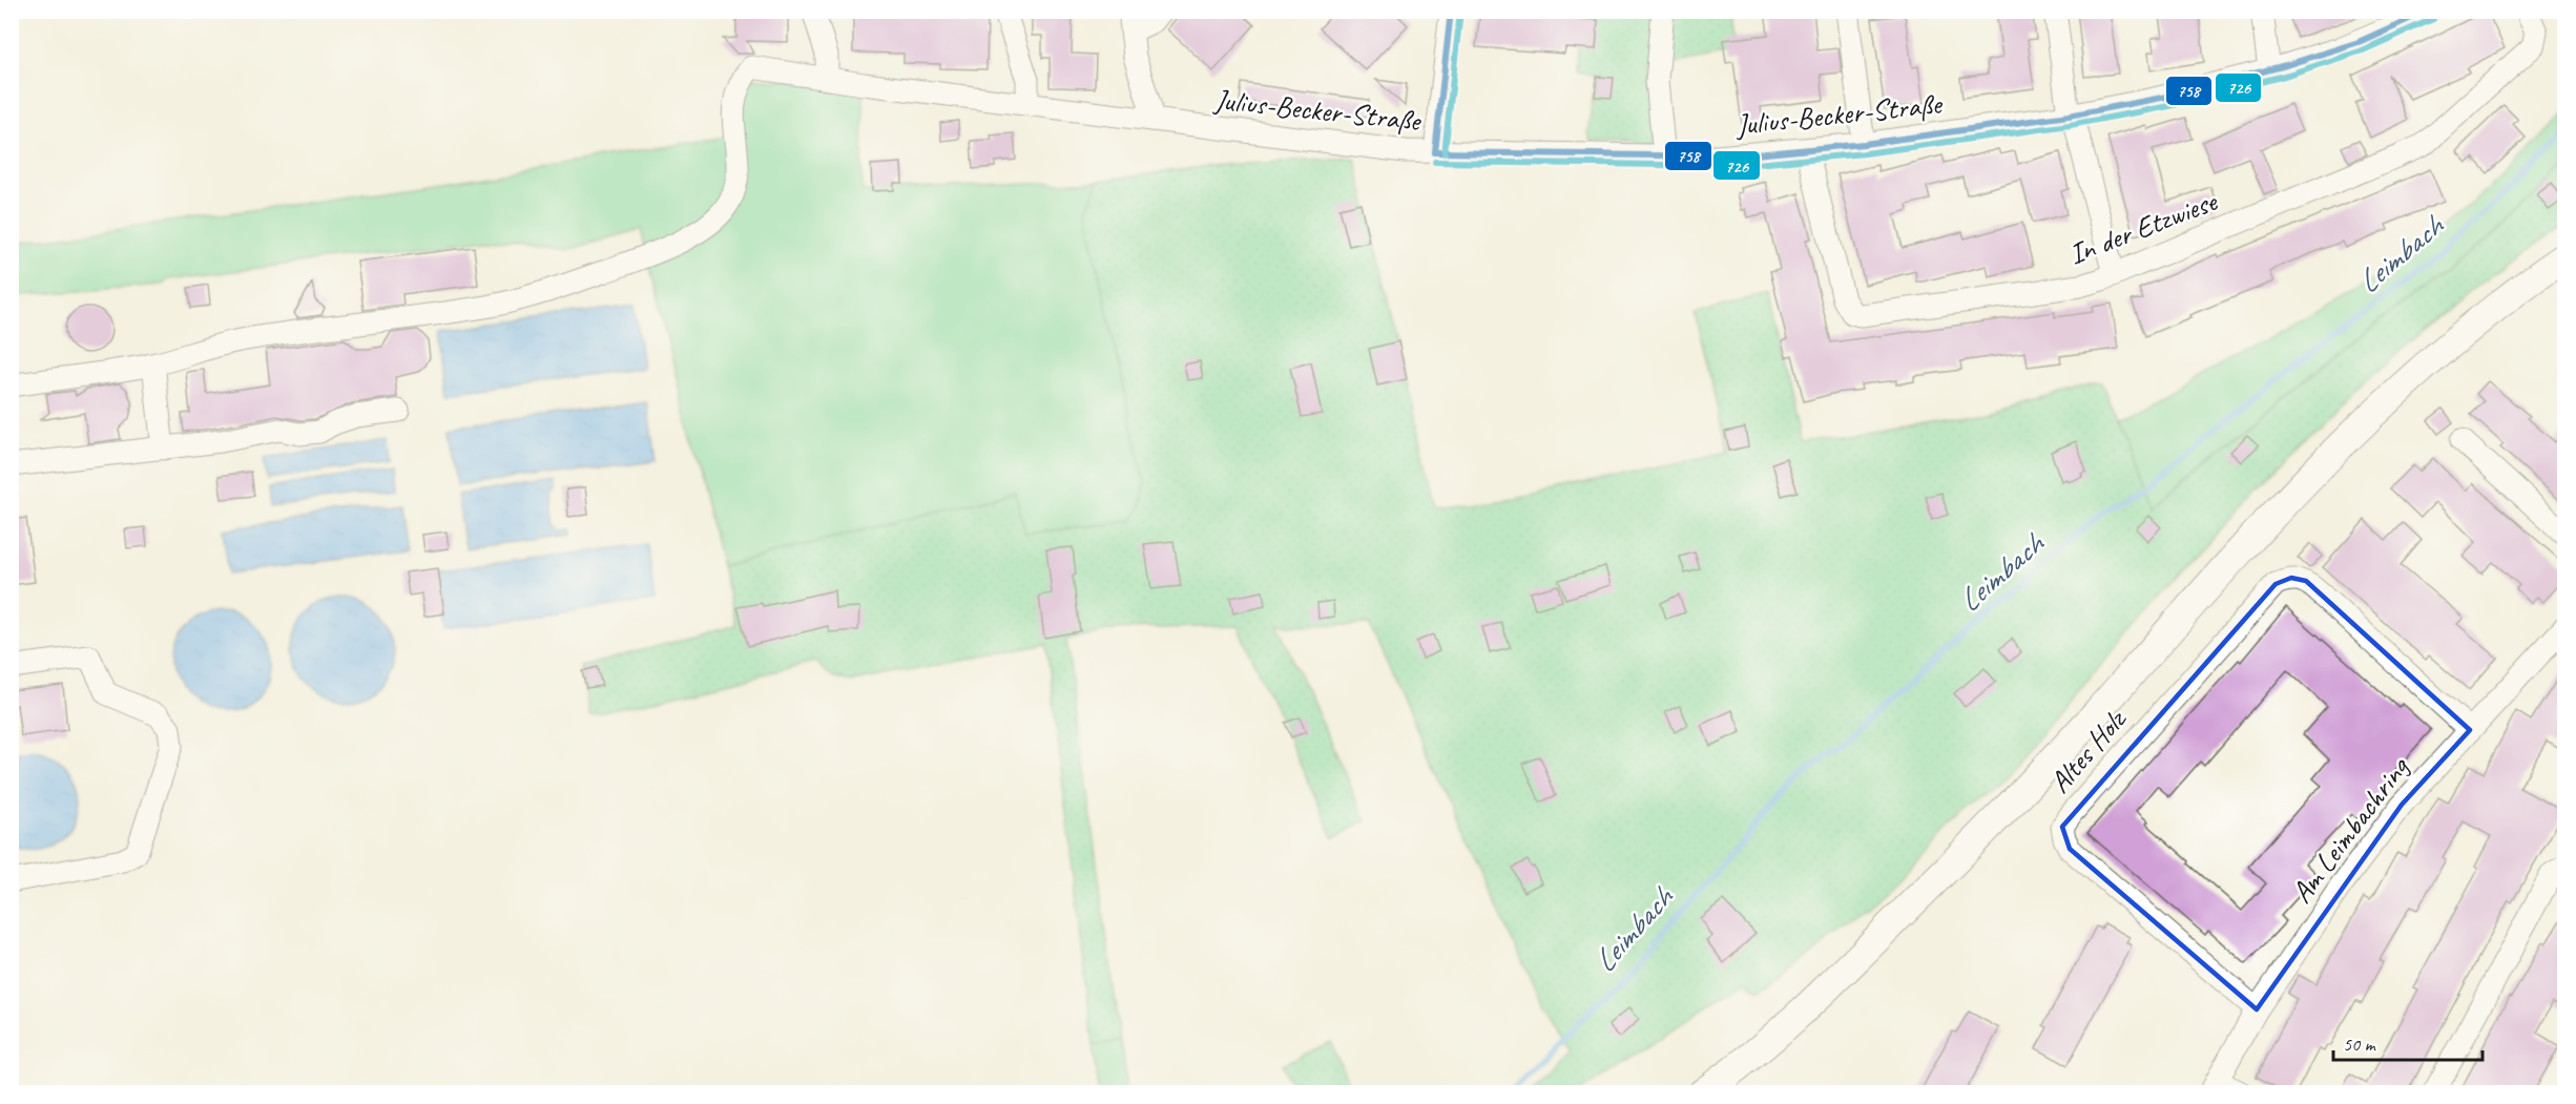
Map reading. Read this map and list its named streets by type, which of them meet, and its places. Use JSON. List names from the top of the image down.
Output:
{
  "streets": {
    "street": [
      "Julius-Becker-Straße",
      "In der Etzwiese",
      "Altes Holz",
      "Am Leimbachring"
    ]
  },
  "crossings": [
    ["Julius-Becker-Straße", "In der Etzwiese"],
    ["Altes Holz", "Am Leimbachring"]
  ],
  "water": ["Leimbach"],
  "lines": ["transit line 758", "transit line 726"],
  "scale_bar": "50 m"
}
